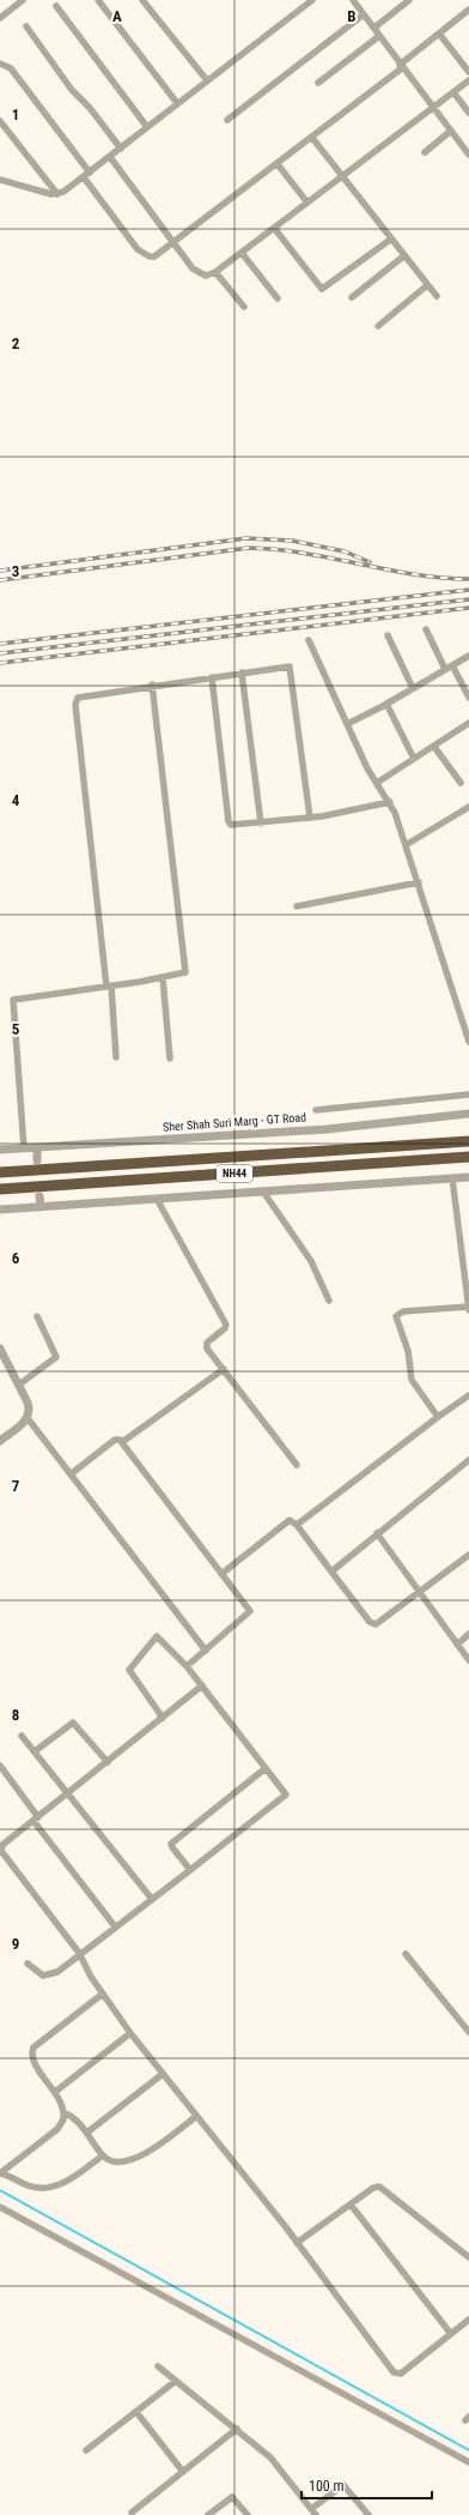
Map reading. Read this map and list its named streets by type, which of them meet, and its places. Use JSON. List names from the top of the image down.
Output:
{
  "streets": {
    "highway": ["NH44"],
    "street": ["Sher Shah Suri Marg - GT Road"]
  },
  "scale_bar": "100 m",
  "grid": {
    "columns": ["A", "B"],
    "rows": [
      "1",
      "2",
      "3",
      "4",
      "5",
      "6",
      "7",
      "8",
      "9"
    ]
  }
}
